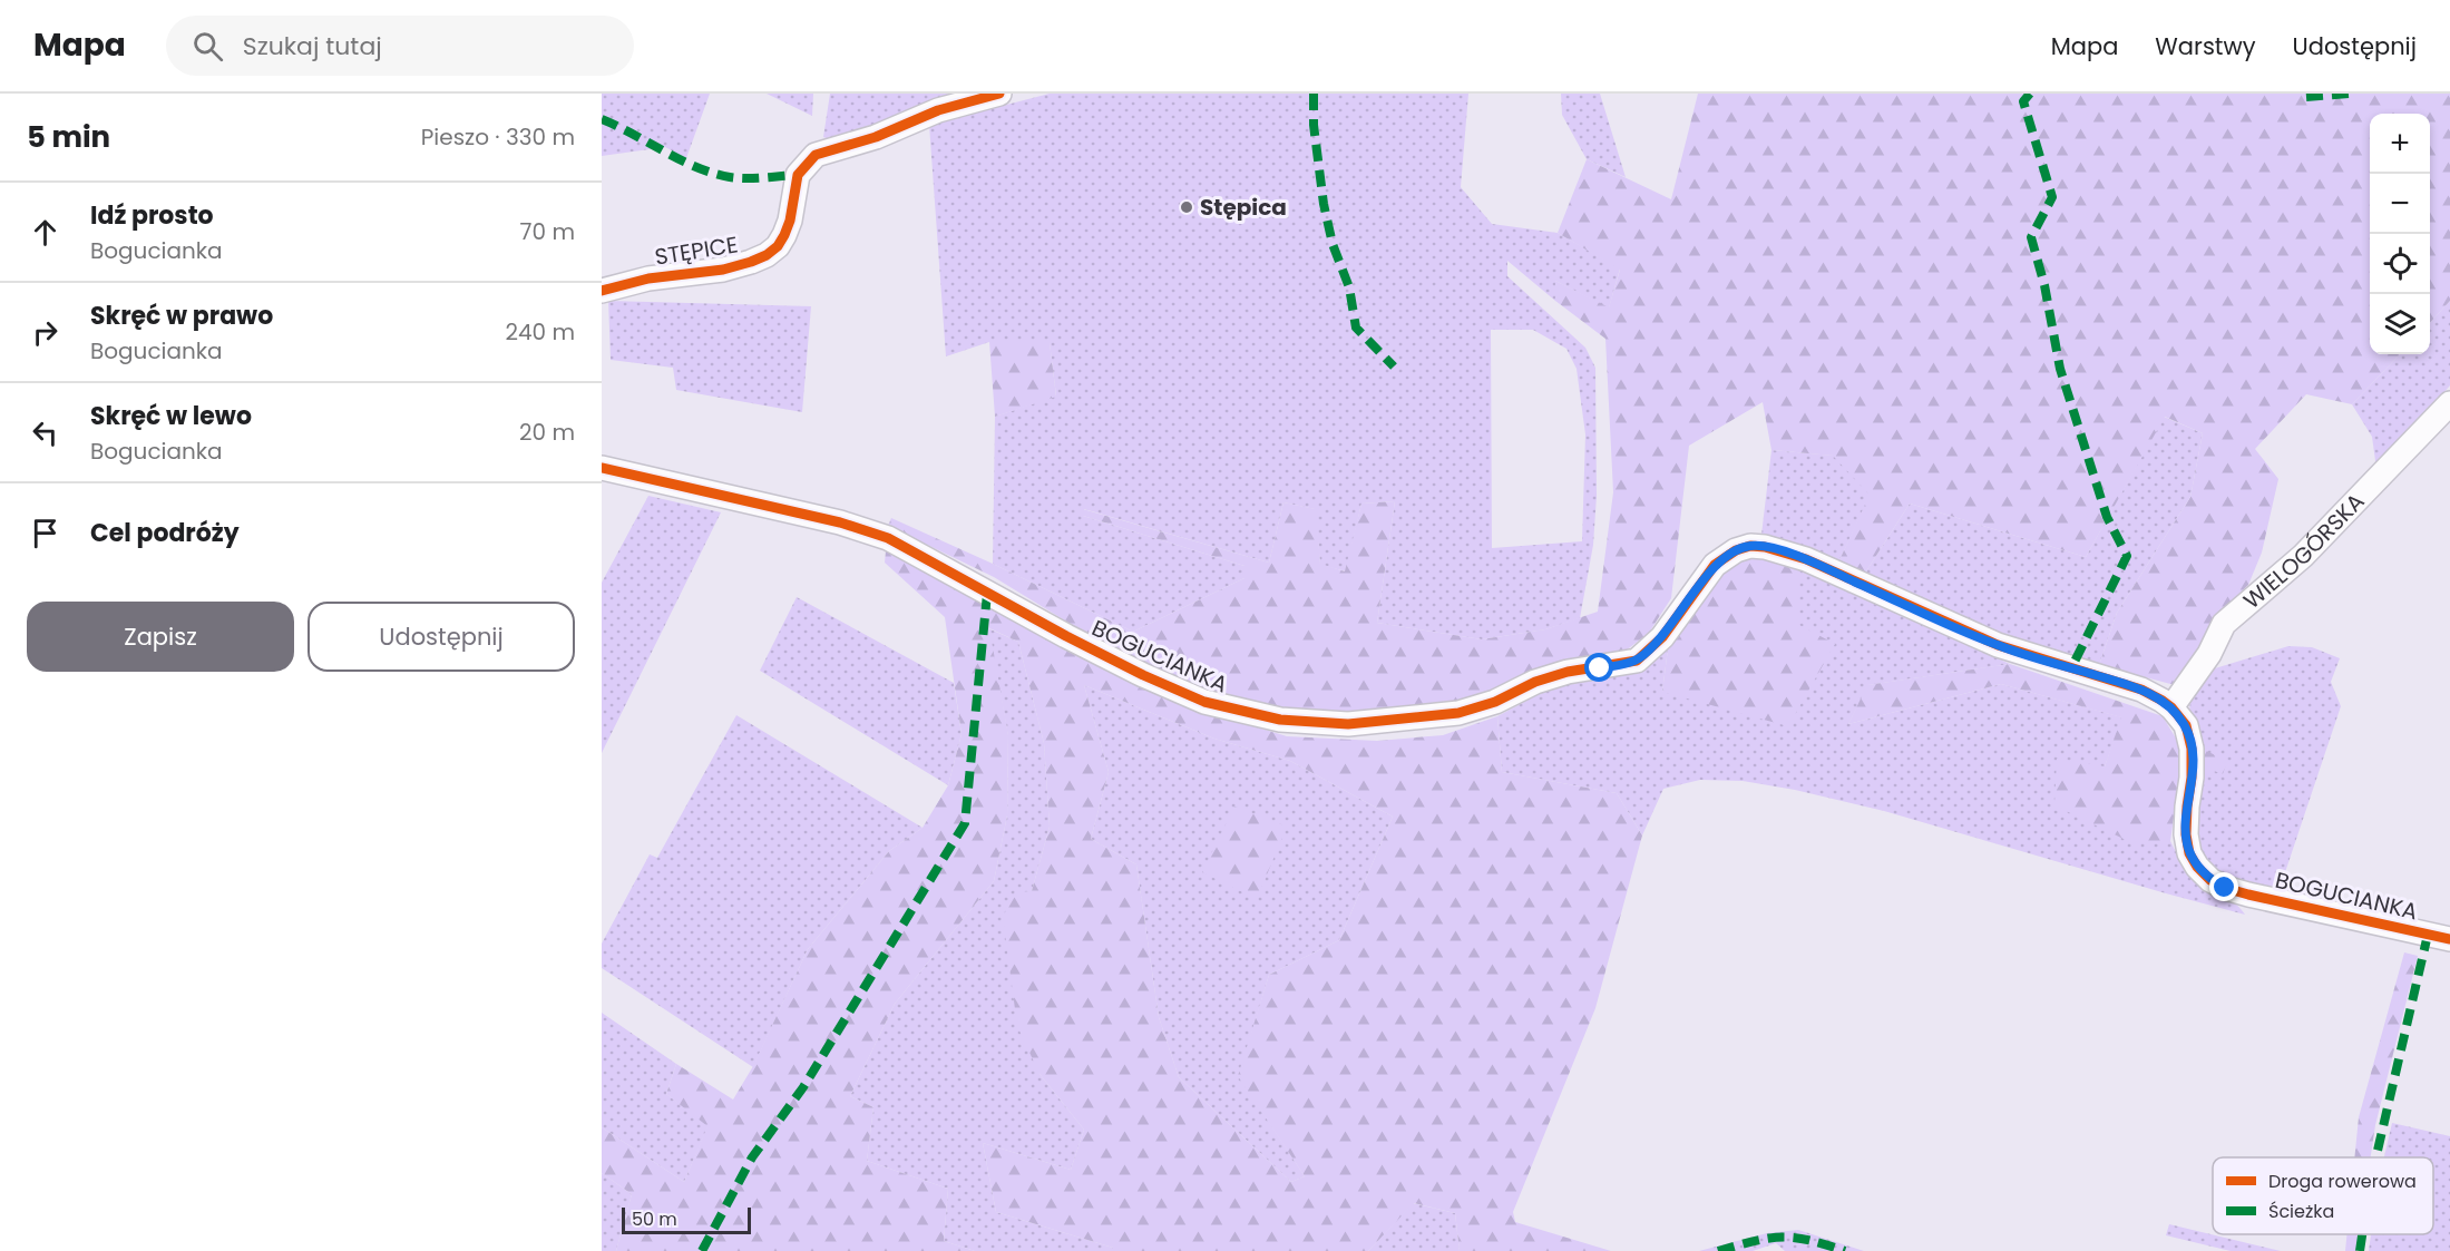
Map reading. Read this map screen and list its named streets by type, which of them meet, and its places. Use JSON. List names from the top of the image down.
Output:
{
  "streets": {
    "street": ["STĘPICE", "WIELOGÓRSKA", "BOGUCIANKA"]
  },
  "crossings": [
    ["WIELOGÓRSKA", "BOGUCIANKA"]
  ],
  "places": ["Stępica"],
  "legend": ["Droga rowerowa", "Ścieżka"],
  "scale_bar": "50 m",
  "page": {
    "header": "Mapa",
    "search": "Szukaj tutaj",
    "nav": ["Mapa", "Warstwy", "Udostępnij"],
    "heading": ["5 min", "Pieszo · 330 m"],
    "map_buttons": ["+", "−"],
    "list": [
      ["Idź prosto", "Bogucianka", "70 m"],
      ["Skręć w prawo", "Bogucianka", "240 m"],
      ["Skręć w lewo", "Bogucianka", "20 m"],
      "Cel podróży"
    ],
    "buttons": ["Zapisz", "Udostępnij"],
    "scale": "50 m"
  }
}
